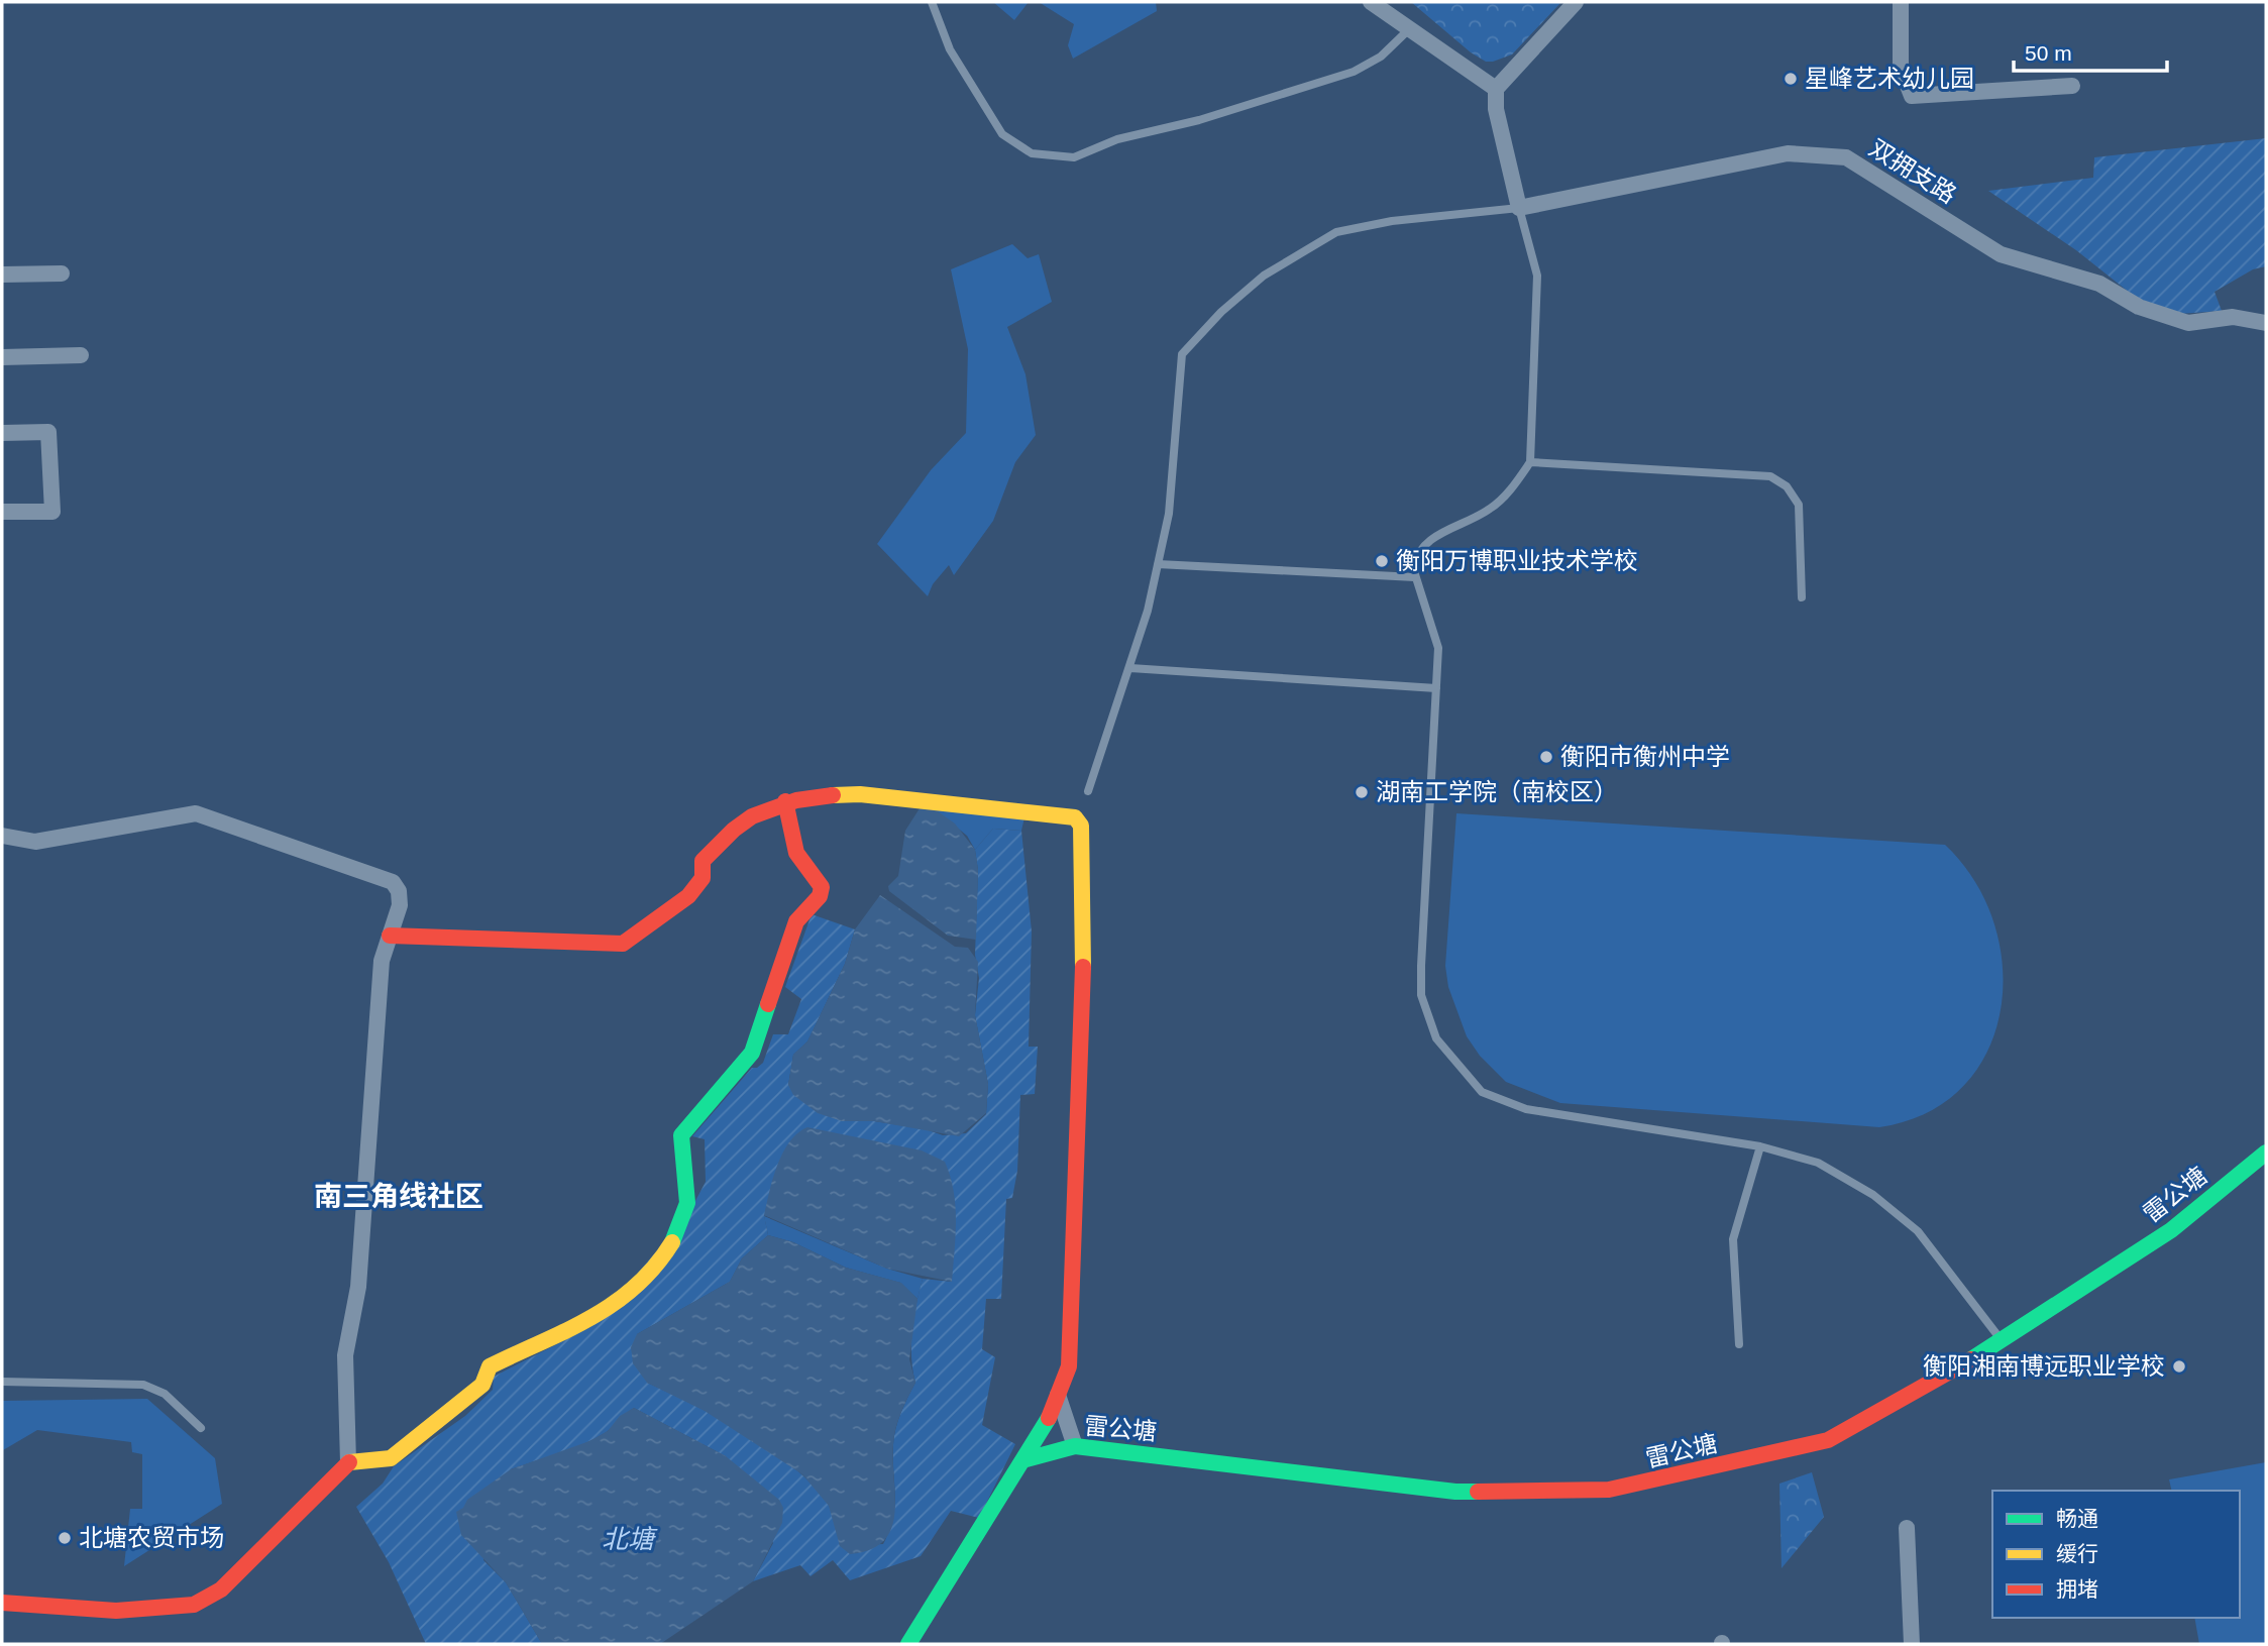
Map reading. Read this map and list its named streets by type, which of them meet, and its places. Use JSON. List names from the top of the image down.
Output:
{
  "streets": {
    "street": ["双拥支路", "雷公塘"]
  },
  "districts": ["南三角线社区"],
  "water": ["北塘"],
  "places": [
    "星峰艺术幼儿园",
    "衡阳万博职业技术学校",
    "衡阳市衡州中学",
    "湖南工学院（南校区）",
    "衡阳湘南博远职业学校",
    "北塘农贸市场"
  ],
  "legend": ["畅通", "缓行", "拥堵"],
  "scale_bar": "50 m"
}
